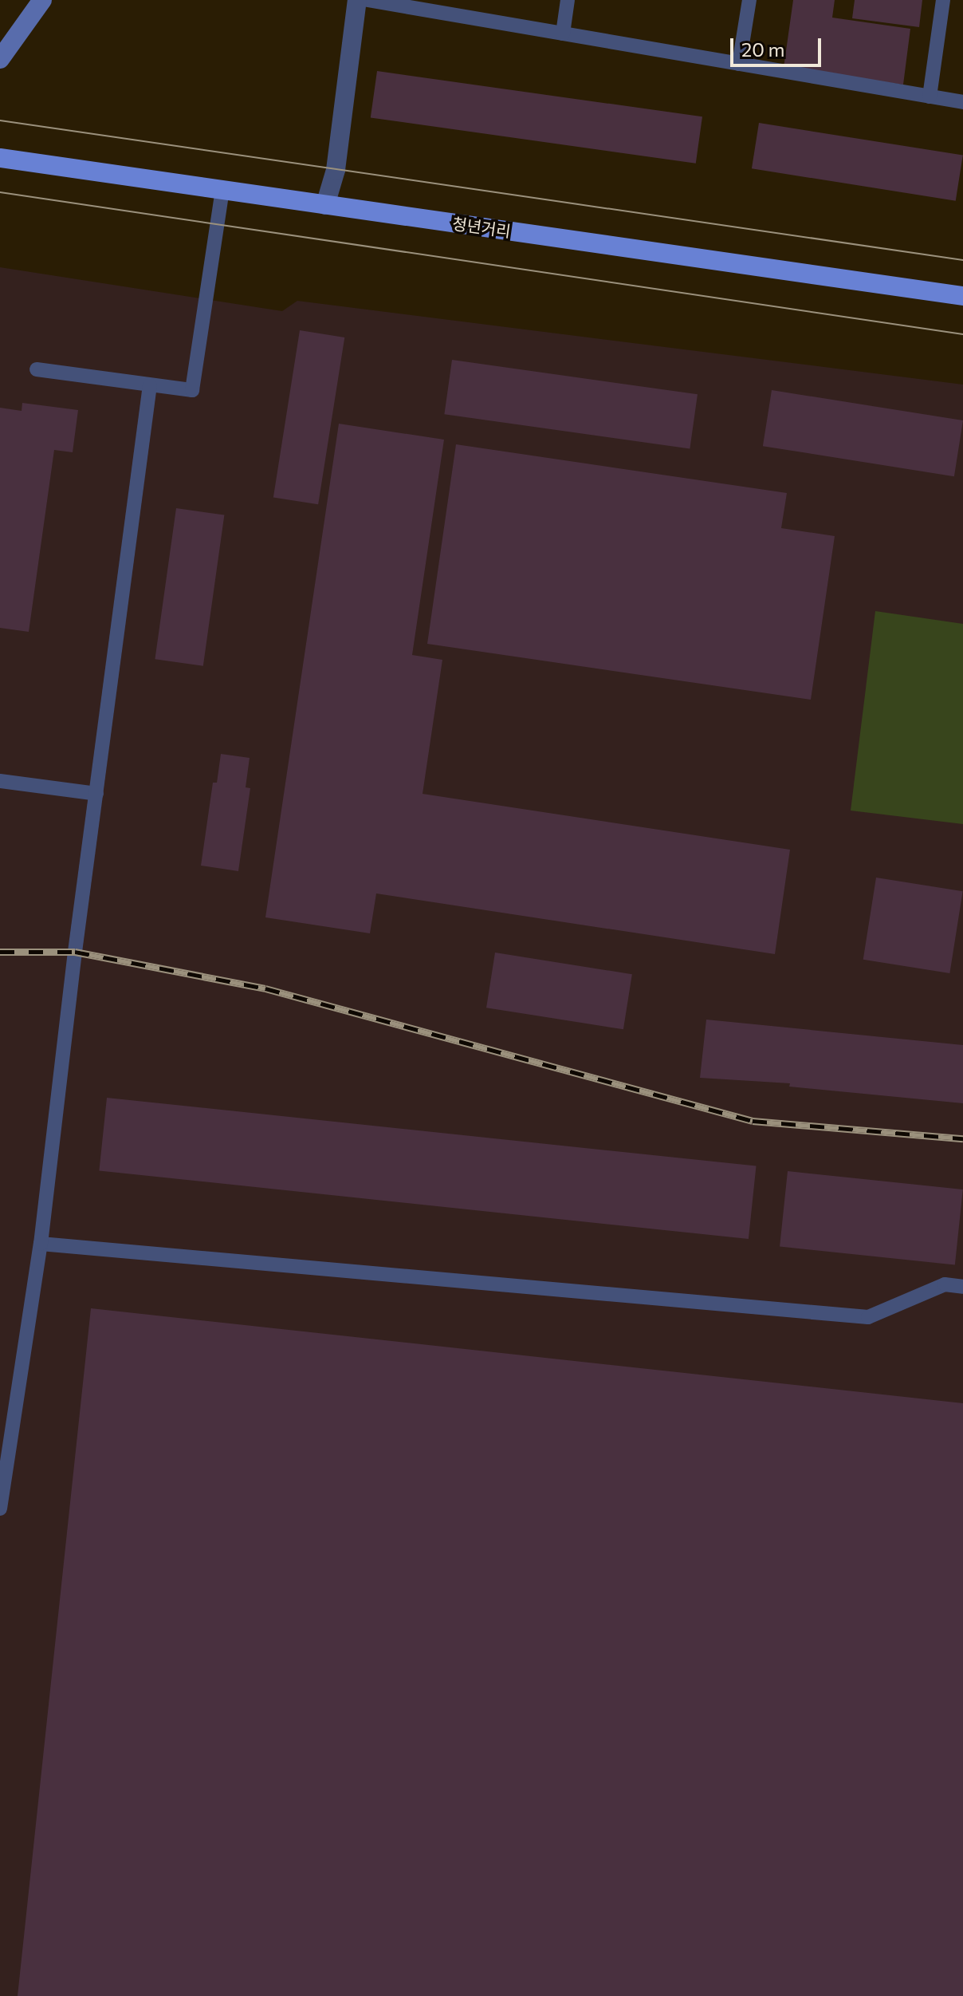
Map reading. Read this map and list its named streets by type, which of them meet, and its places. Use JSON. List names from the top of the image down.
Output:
{
  "streets": {
    "main road": ["청년거리"]
  },
  "scale_bar": "20 m"
}
